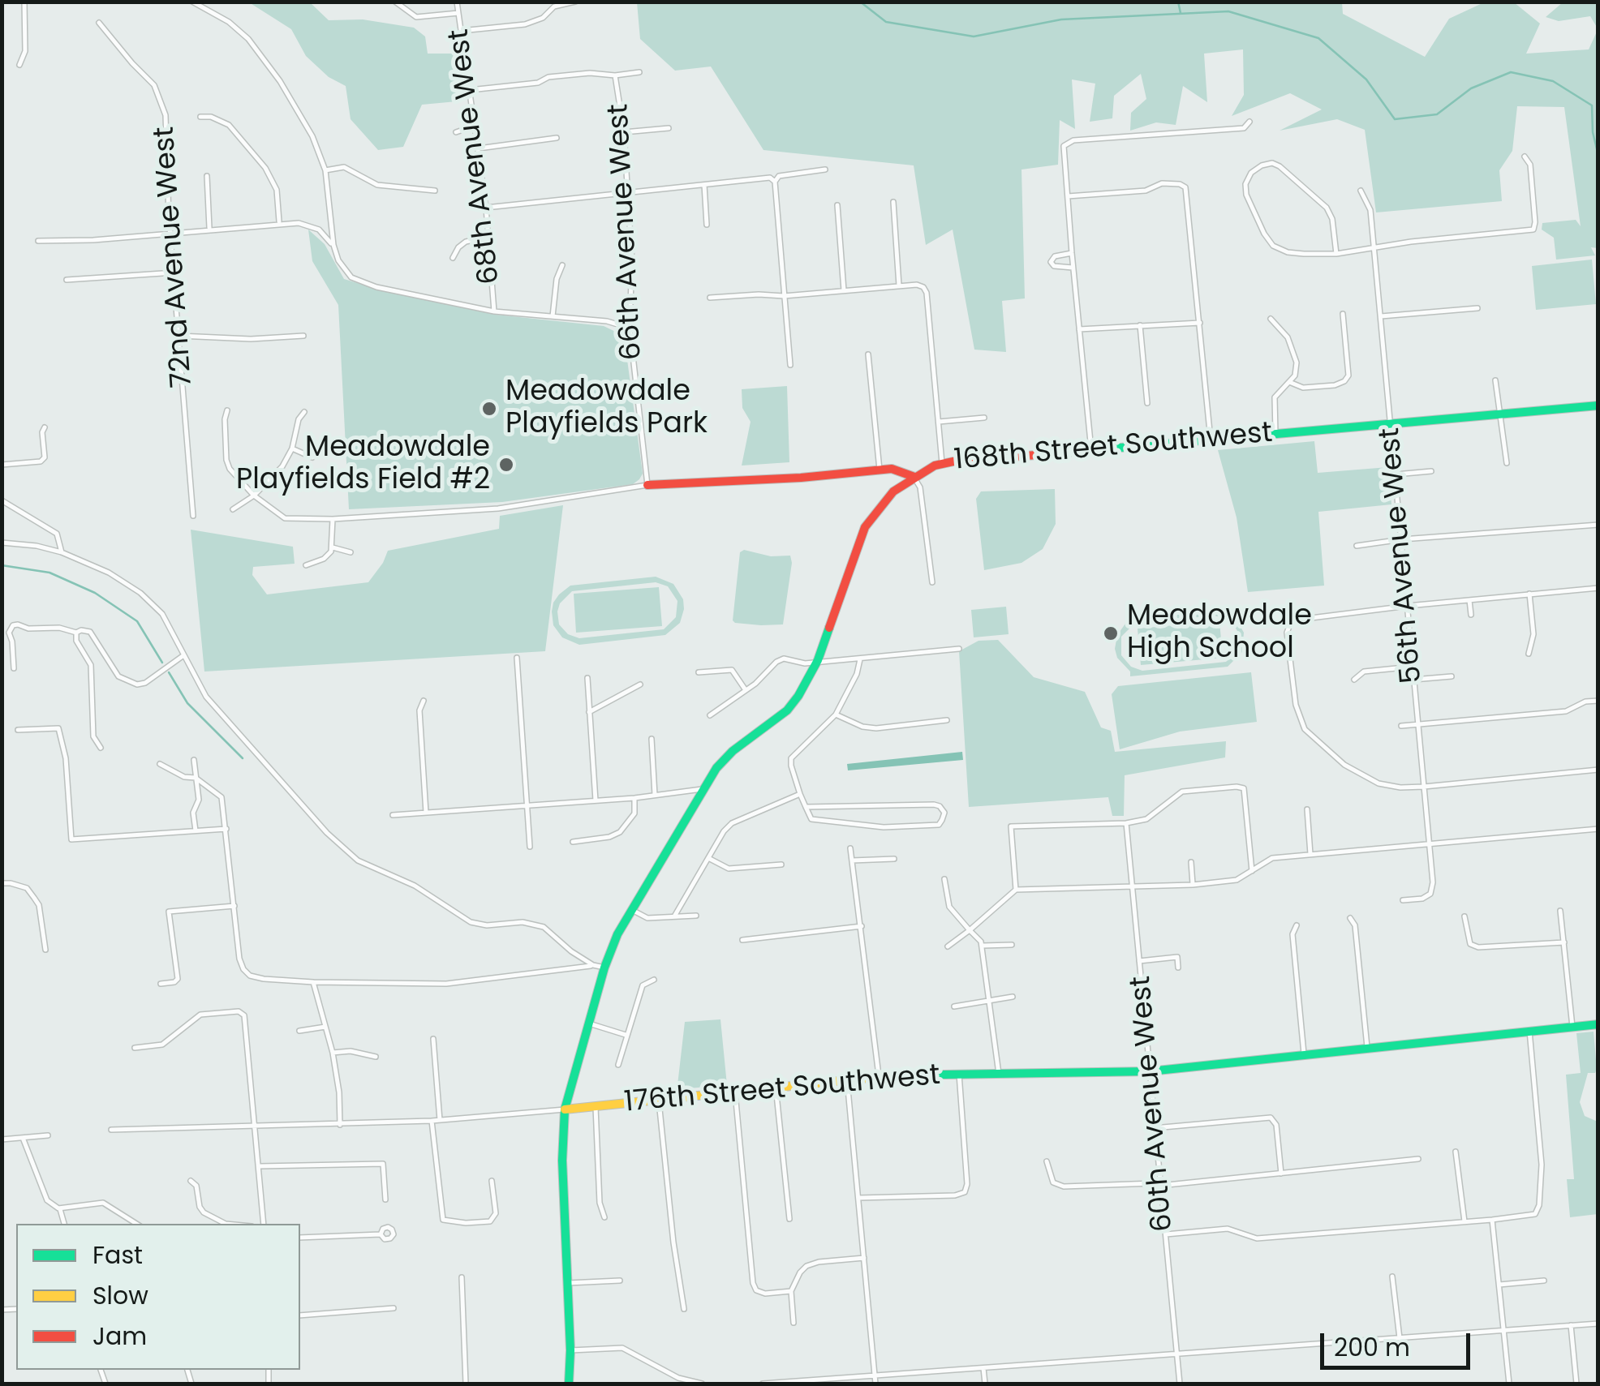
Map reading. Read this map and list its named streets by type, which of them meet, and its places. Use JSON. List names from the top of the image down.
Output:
{
  "streets": {
    "main road": ["168th Street Southwest", "176th Street Southwest"],
    "street": [
      "68th Avenue West",
      "66th Avenue West",
      "72nd Avenue West",
      "56th Avenue West",
      "60th Avenue West"
    ]
  },
  "crossings": [
    ["66th Avenue West", "168th Street Southwest"],
    ["168th Street Southwest", "56th Avenue West"],
    ["176th Street Southwest", "60th Avenue West"]
  ],
  "places": ["Meadowdale Playfields Park", "Meadowdale Playfields Field #2", "Meadowdale High School"],
  "legend": ["Fast", "Slow", "Jam"],
  "scale_bar": "200 m"
}
